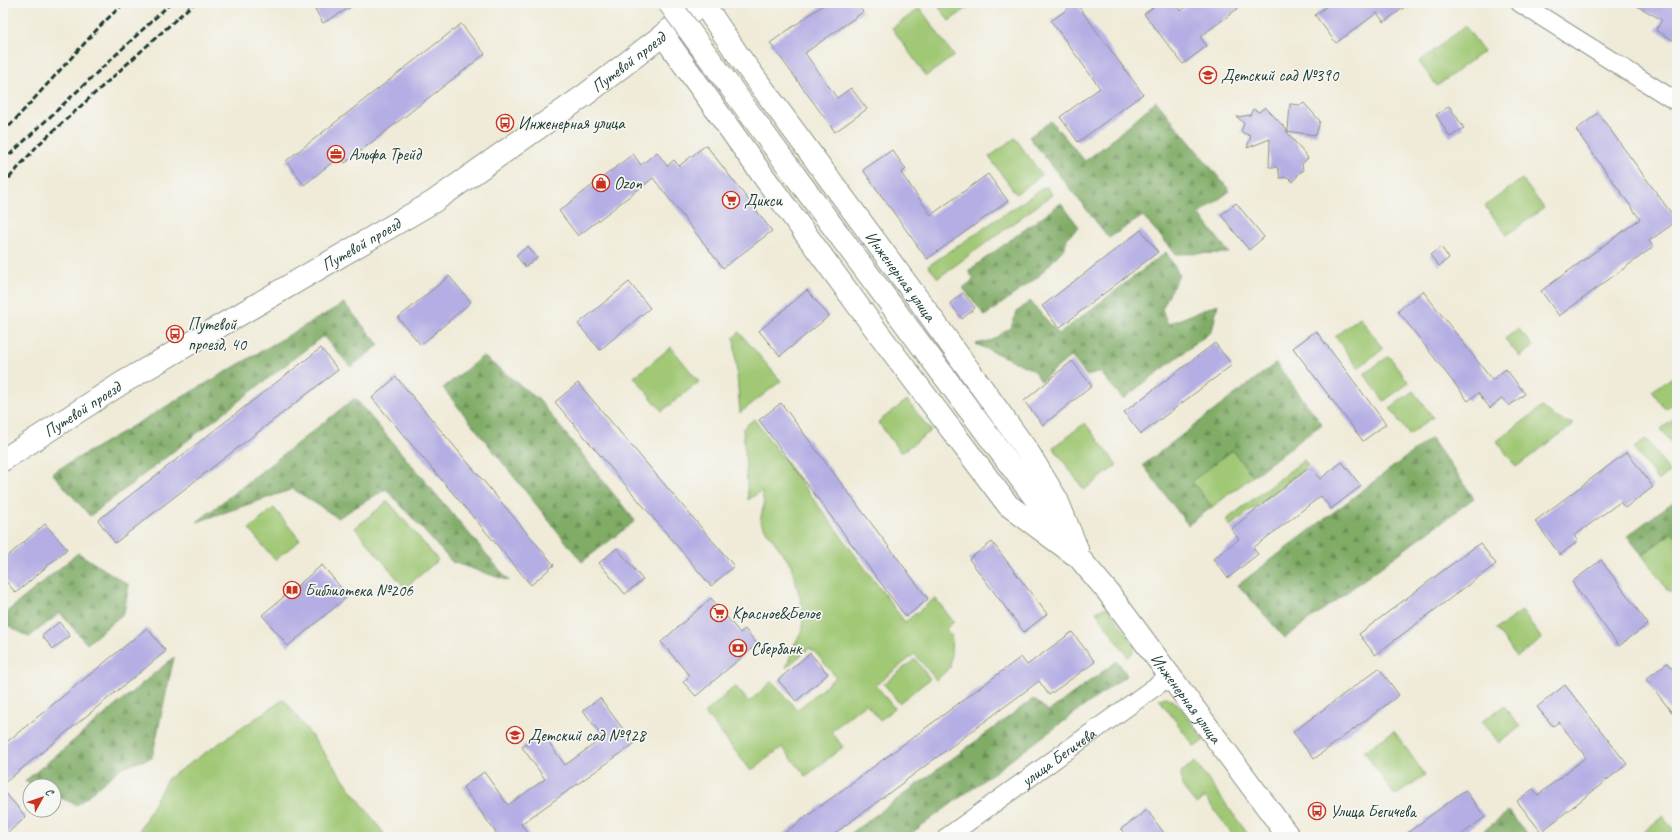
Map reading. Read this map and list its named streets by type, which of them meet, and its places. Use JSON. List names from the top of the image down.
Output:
{
  "streets": {
    "street": ["Путевой проезд", "Инженерная улица", "улица Бегичева"]
  },
  "crossings": [
    ["Путевой проезд", "Инженерная улица"],
    ["Инженерная улица", "улица Бегичева"]
  ],
  "places": {
    "school or university": ["Детский сад №390", "Детский сад №928"],
    "bus stop": ["Инженерная улица", "Путевой проезд, 40", "Улица Бегичева"],
    "office": ["Альфа Трейд"],
    "shop": ["Ozon"],
    "supermarket": ["Дикси", "Красное&Белое"],
    "library": ["Библиотека №206"],
    "bank": ["Сбербанк"]
  },
  "north": "top right"
}
